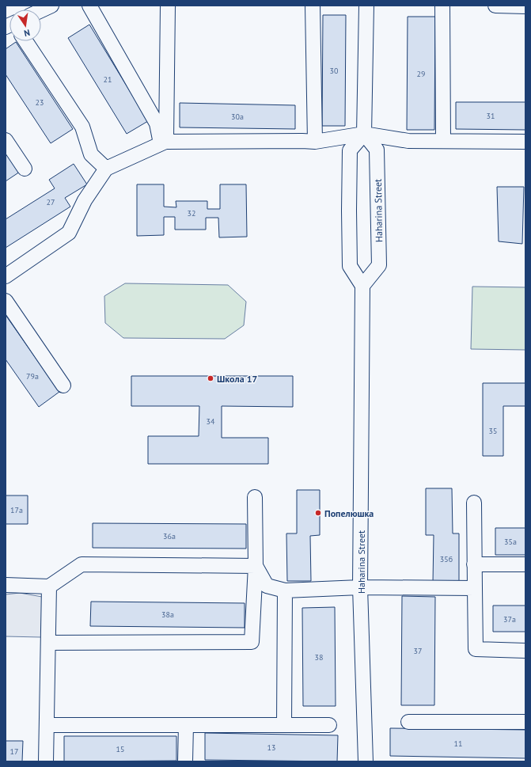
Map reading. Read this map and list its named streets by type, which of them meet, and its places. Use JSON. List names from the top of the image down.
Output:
{
  "streets": {
    "street": ["Haharina Street"]
  },
  "places": ["Школа 17", "Попелюшка"],
  "house_numbers": [
    "30",
    "29",
    "21",
    "23",
    "31",
    "30а",
    "27",
    "32",
    "79а",
    "34",
    "35",
    "17а",
    "36а",
    "35а",
    "35б",
    "38а",
    "37а",
    "37",
    "38",
    "11",
    "13",
    "15",
    "17"
  ],
  "north": "bottom"
}
